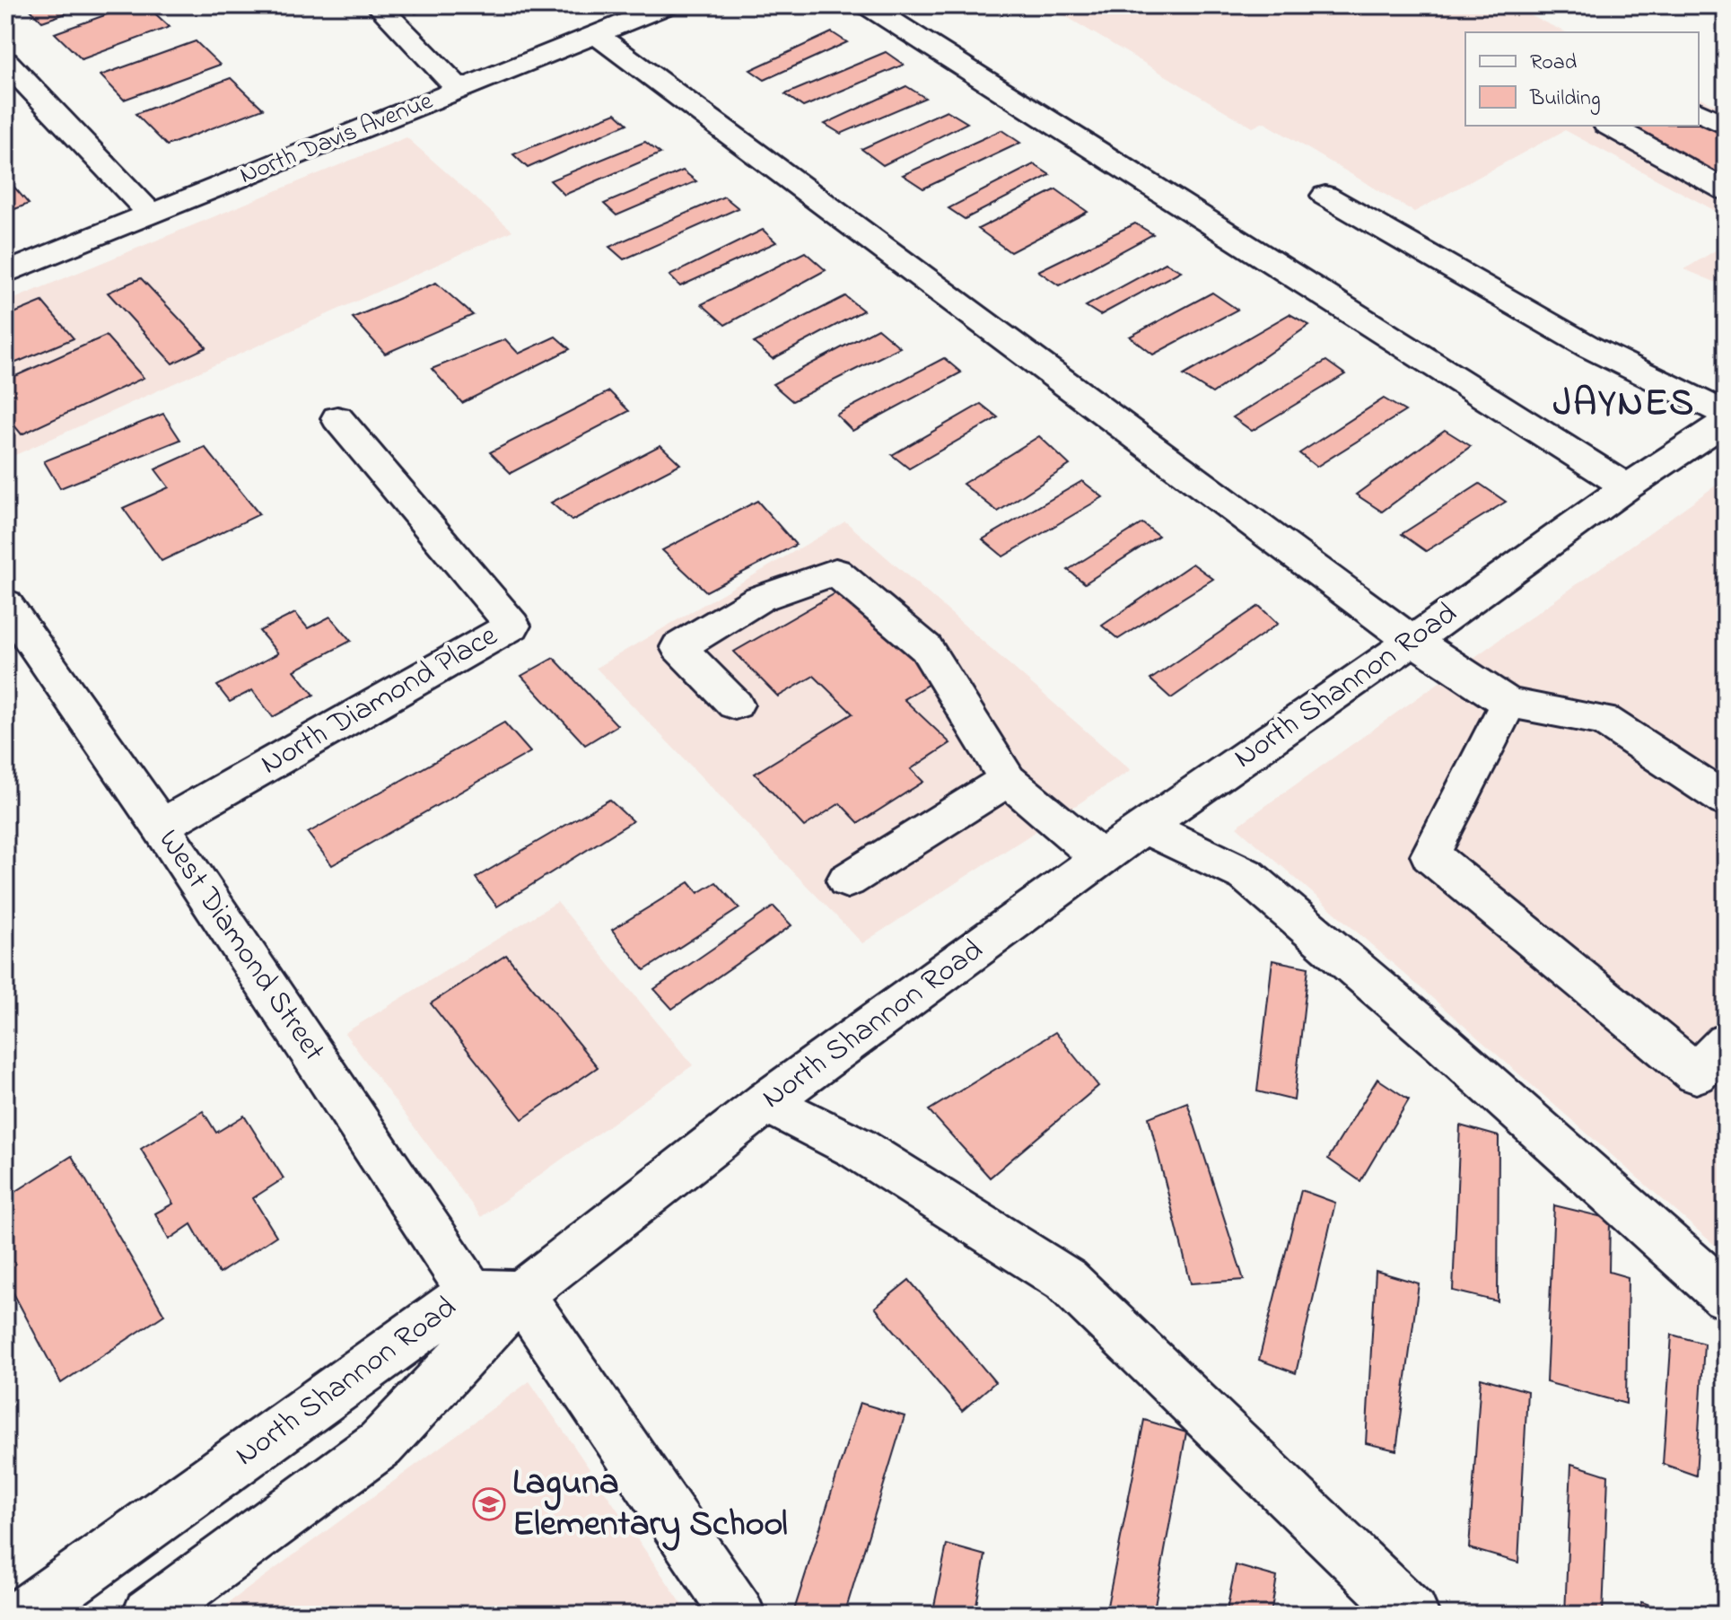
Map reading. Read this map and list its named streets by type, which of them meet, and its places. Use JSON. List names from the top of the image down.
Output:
{
  "streets": {
    "street": [
      "North Davis Avenue",
      "North Shannon Road",
      "North Diamond Place",
      "West Diamond Street"
    ]
  },
  "crossings": [
    ["North Shannon Road", "West Diamond Street"],
    ["North Diamond Place", "West Diamond Street"]
  ],
  "districts": ["JAYNES"],
  "places": {
    "school or university": ["Laguna Elementary School"]
  },
  "legend": ["Road", "Building"]
}
